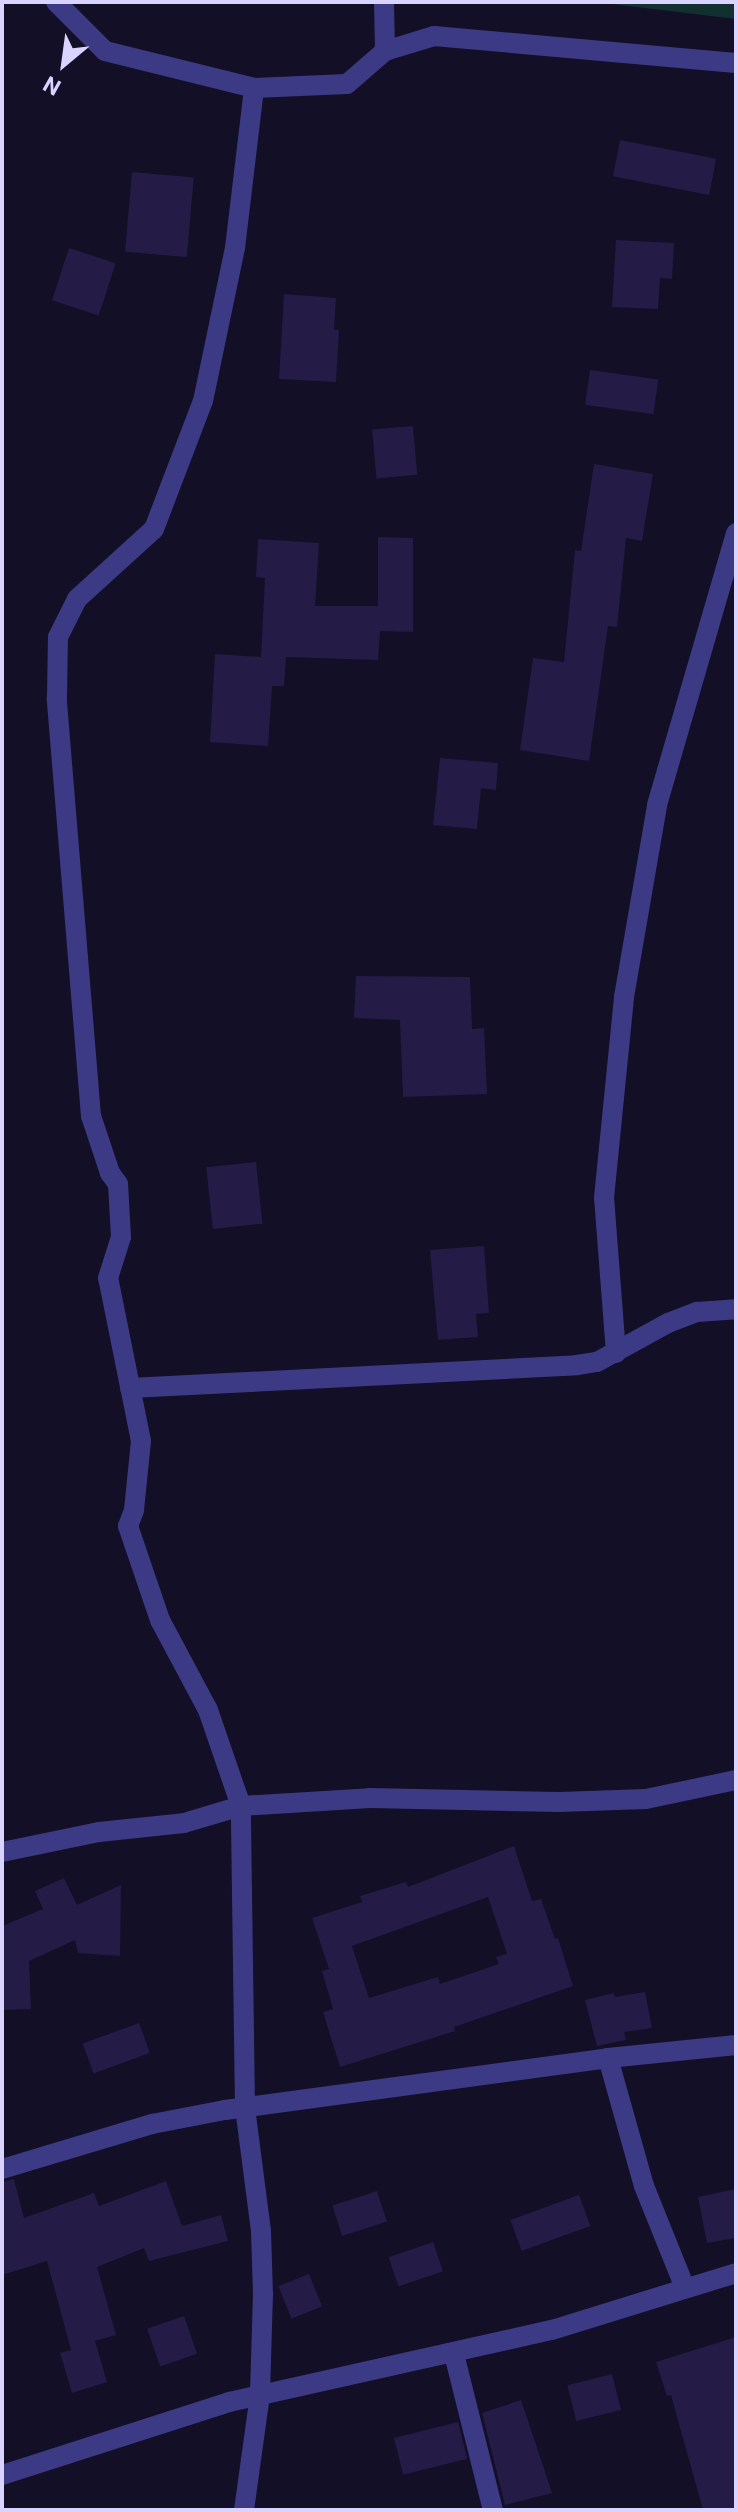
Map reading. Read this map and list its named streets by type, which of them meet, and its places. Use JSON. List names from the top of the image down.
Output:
{
  "north": "bottom left"
}
